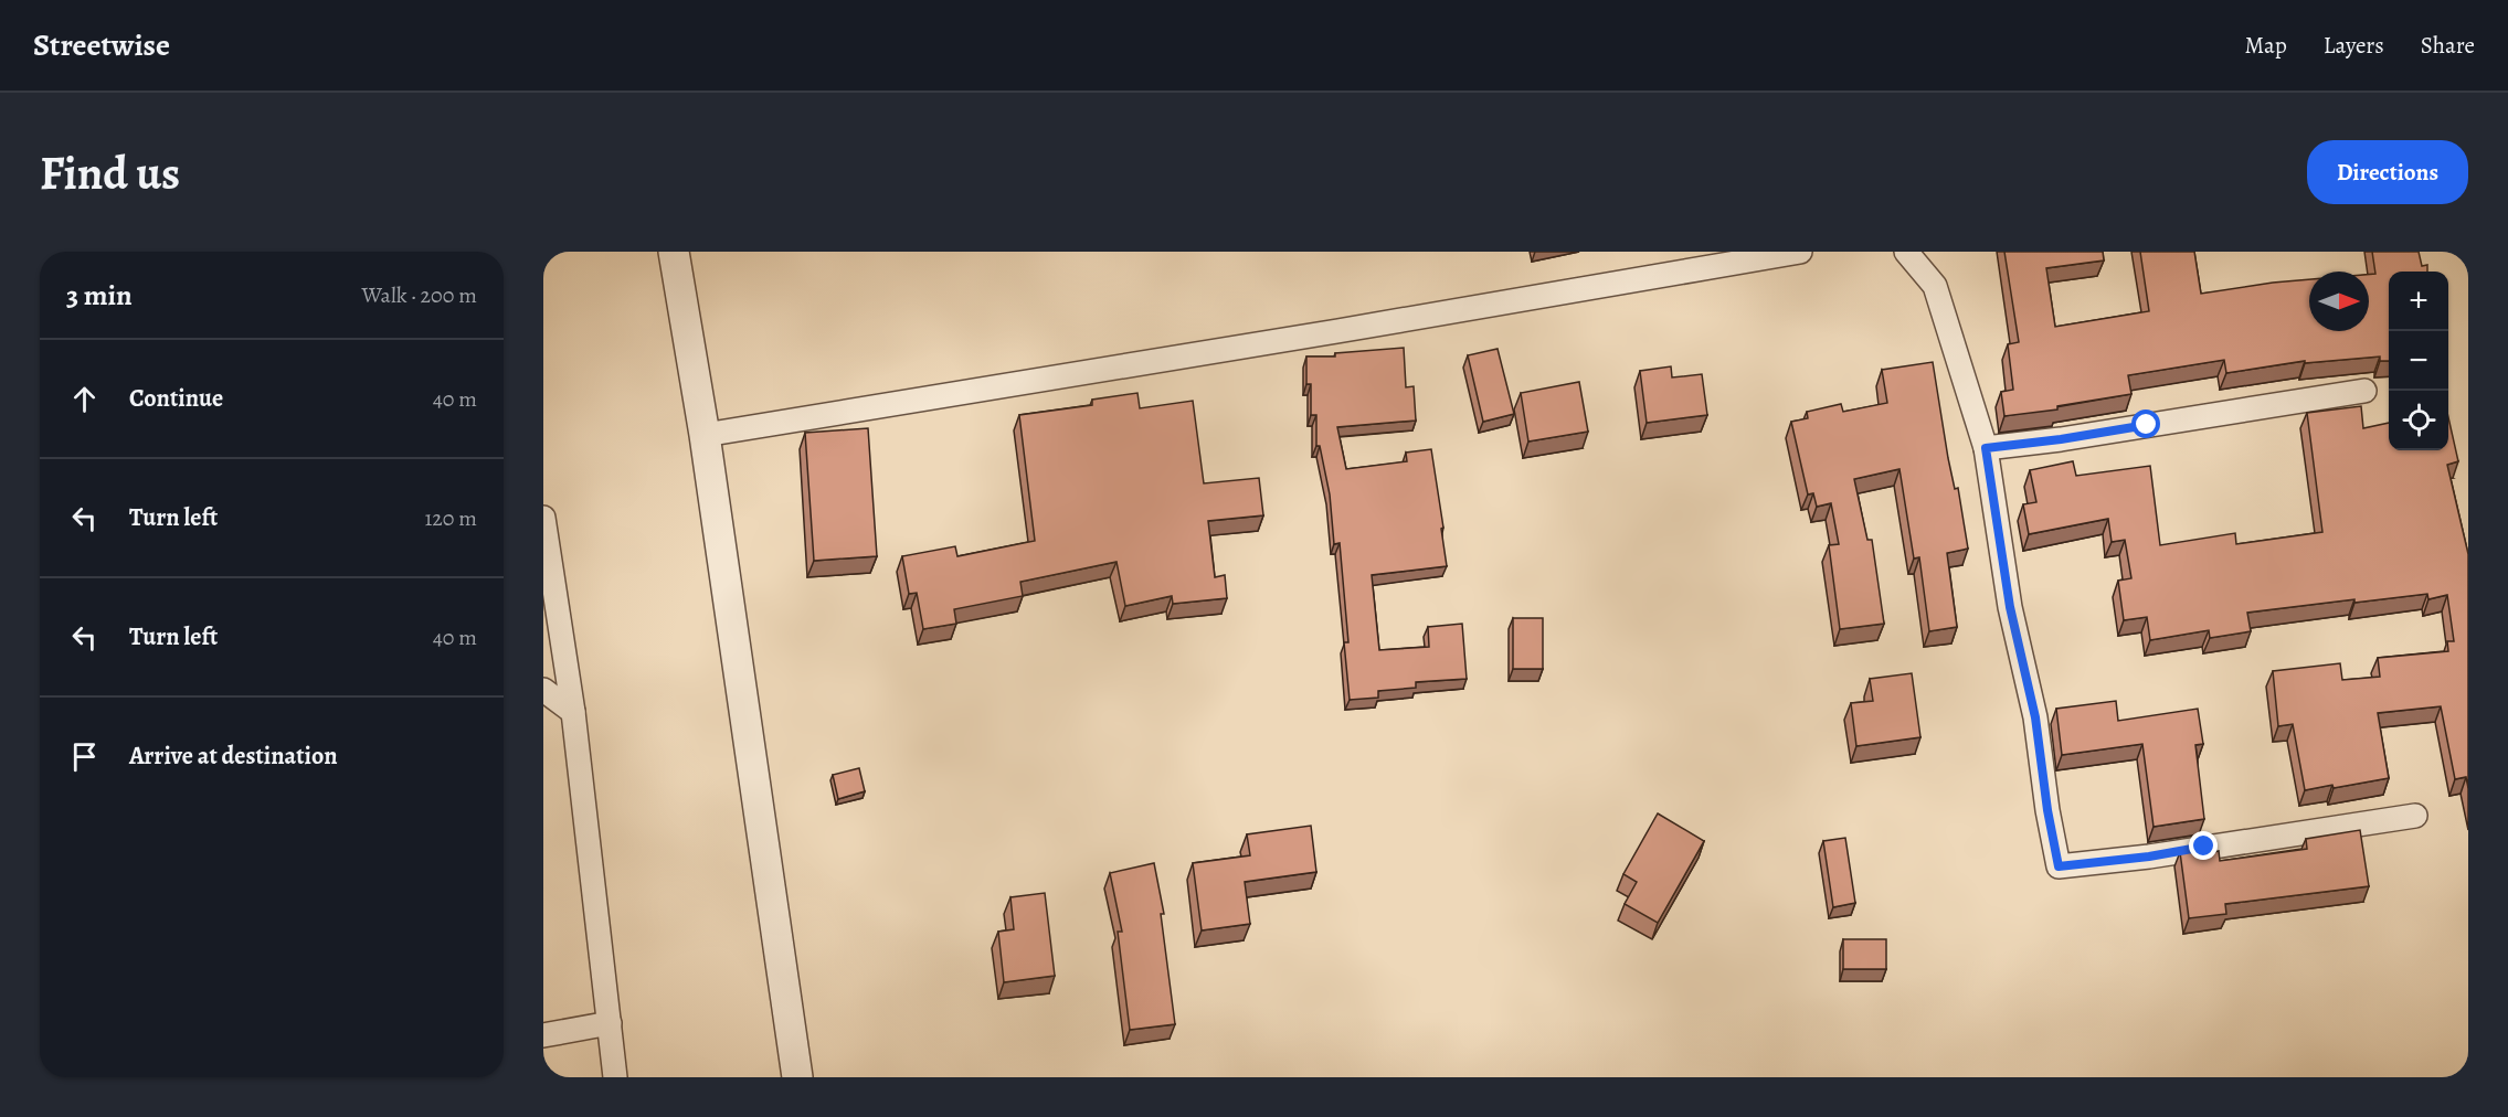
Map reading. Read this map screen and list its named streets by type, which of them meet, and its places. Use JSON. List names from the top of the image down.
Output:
{
  "north": "right",
  "page": {
    "header": "Streetwise",
    "nav": ["Map", "Layers", "Share"],
    "buttons": "Directions",
    "title": "Find us",
    "heading": ["3 min", "Walk · 200 m"],
    "map_buttons": ["+", "−"],
    "list": [
      ["Continue", "40 m"],
      ["Turn left", "120 m"],
      ["Turn left", "40 m"],
      "Arrive at destination"
    ]
  }
}
